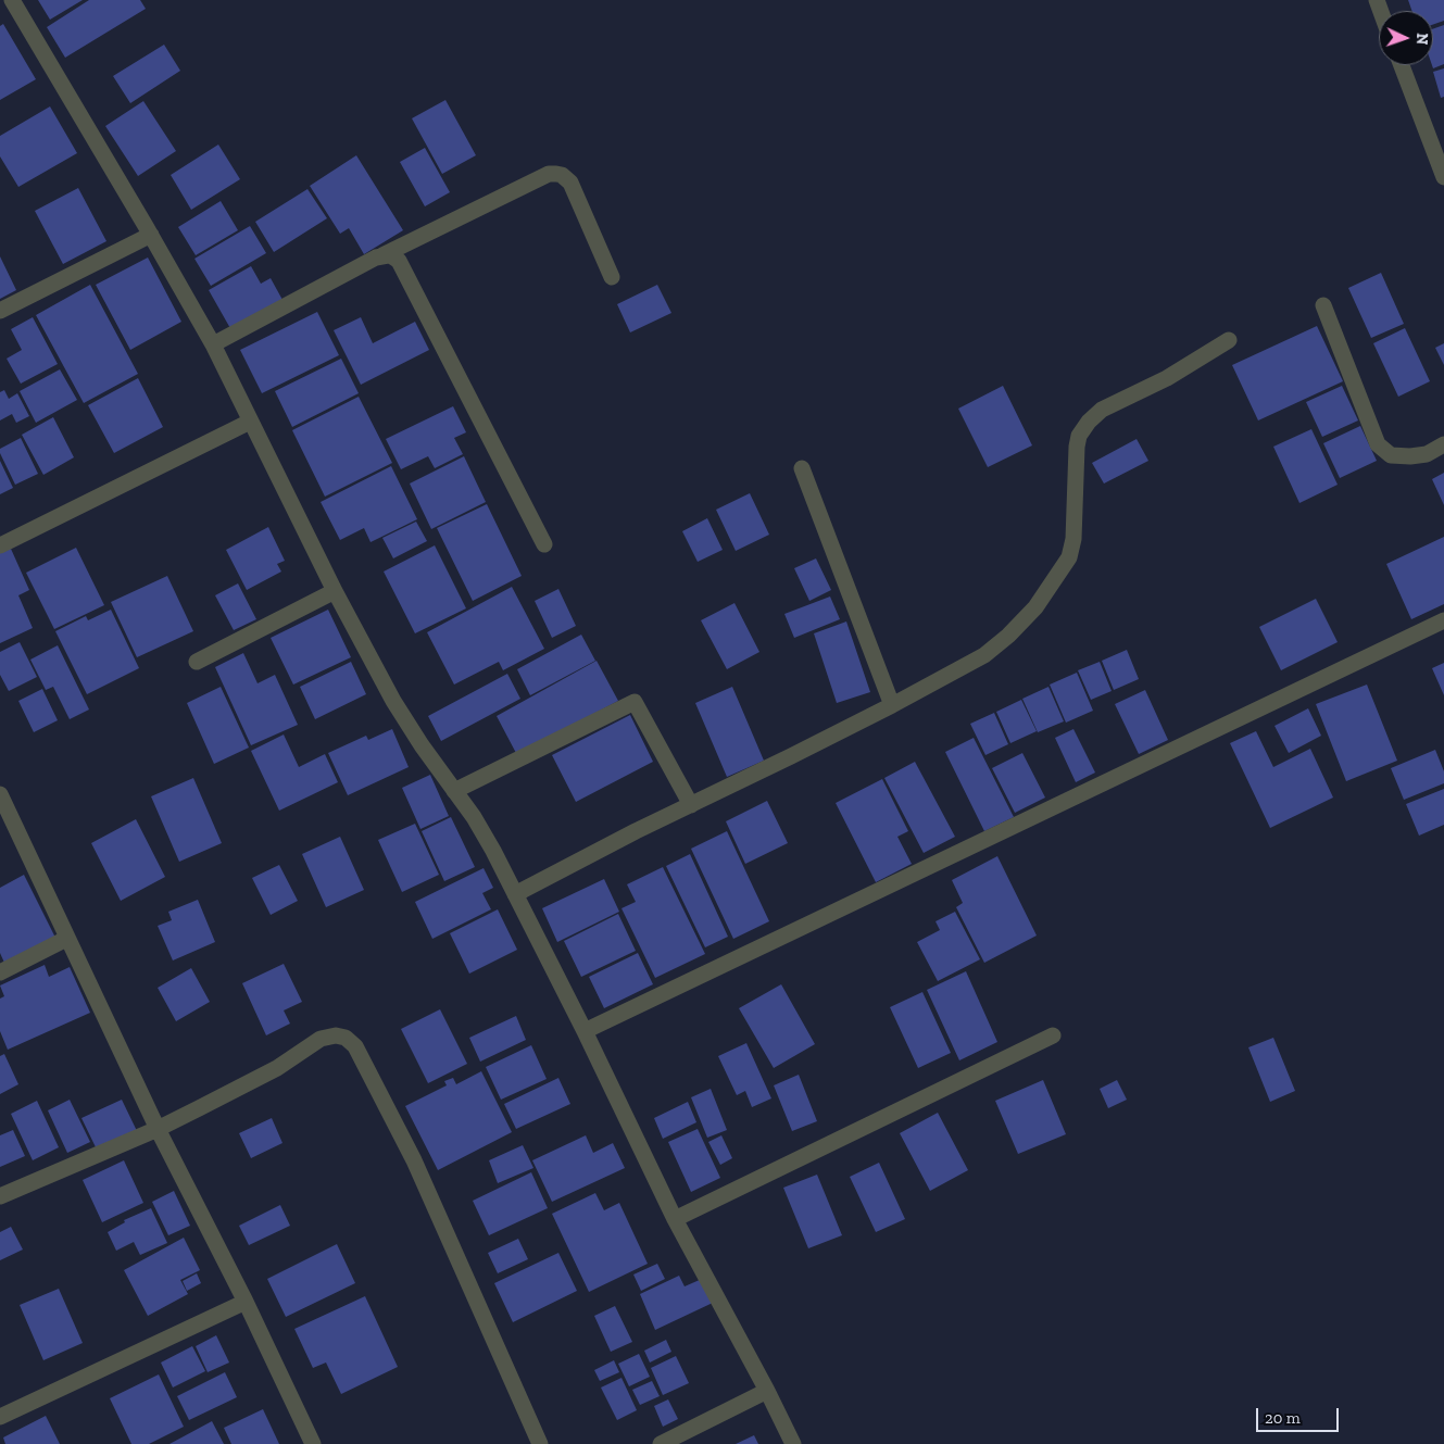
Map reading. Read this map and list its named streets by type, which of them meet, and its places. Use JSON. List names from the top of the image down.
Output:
{
  "scale_bar": "20 m",
  "north": "right"
}
